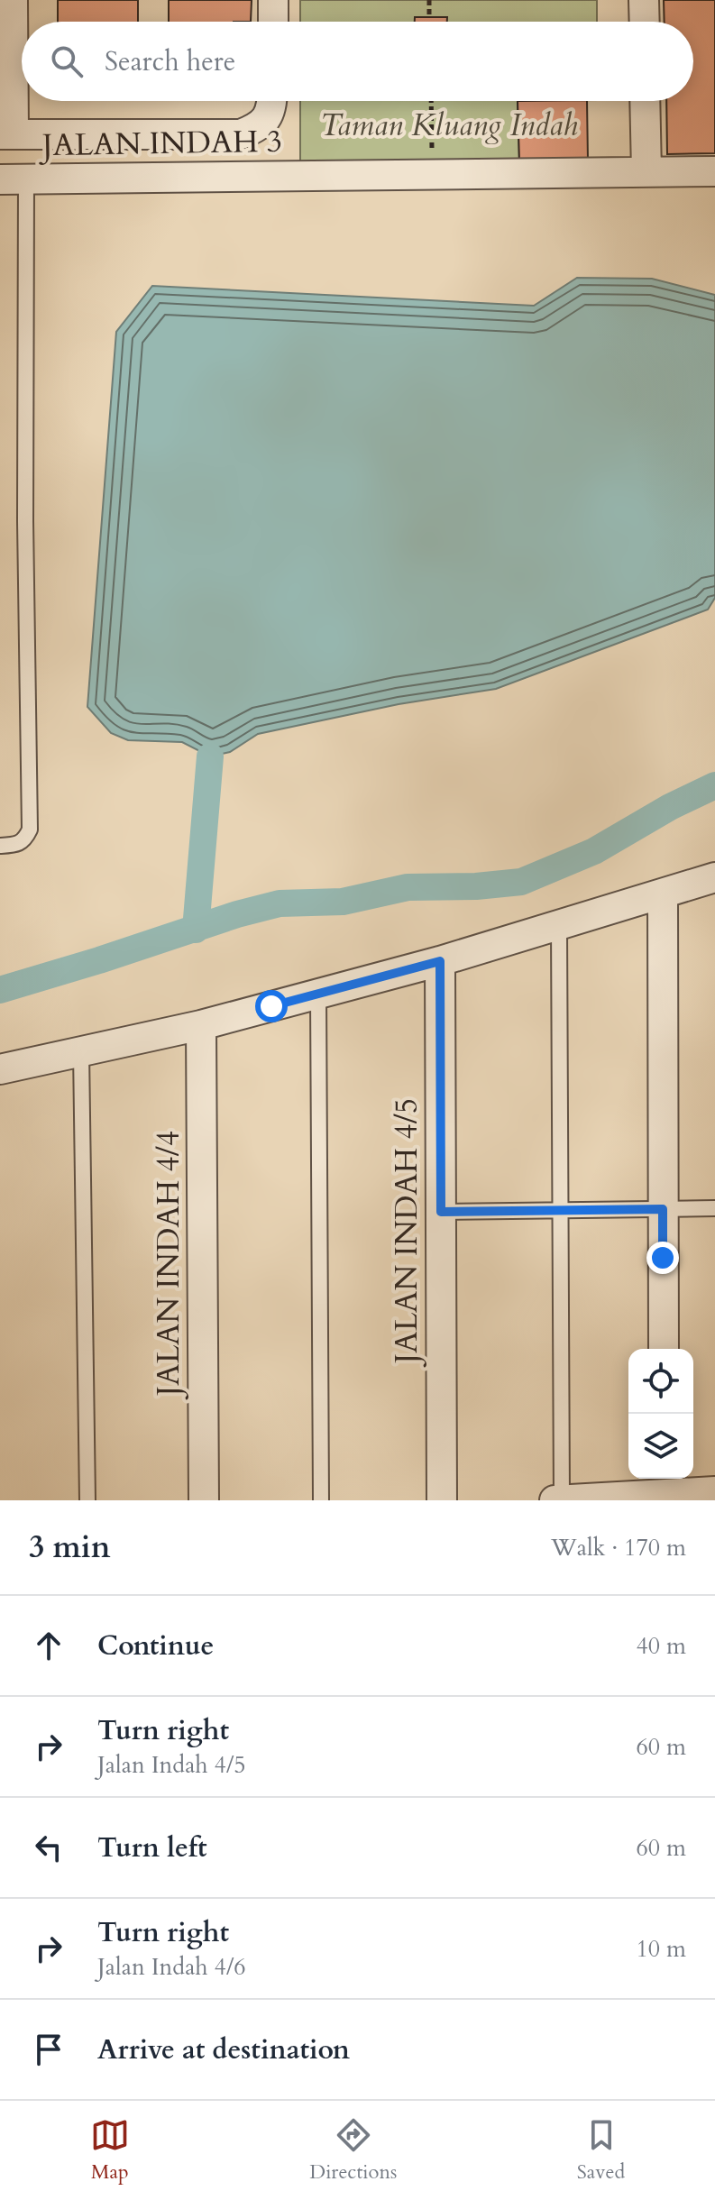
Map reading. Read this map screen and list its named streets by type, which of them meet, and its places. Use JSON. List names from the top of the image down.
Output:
{
  "streets": {
    "street": ["JALAN INDAH 3", "JALAN INDAH 4/5", "JALAN INDAH 4/4"]
  },
  "parks": ["Taman Kluang Indah"],
  "page": {
    "search": "Search here",
    "heading": ["3 min", "Walk · 170 m"],
    "list": [
      ["Continue", "40 m"],
      ["Turn right", "Jalan Indah 4/5", "60 m"],
      ["Turn left", "60 m"],
      ["Turn right", "Jalan Indah 4/6", "10 m"],
      "Arrive at destination"
    ],
    "nav": ["Map", "Directions", "Saved"]
  }
}
